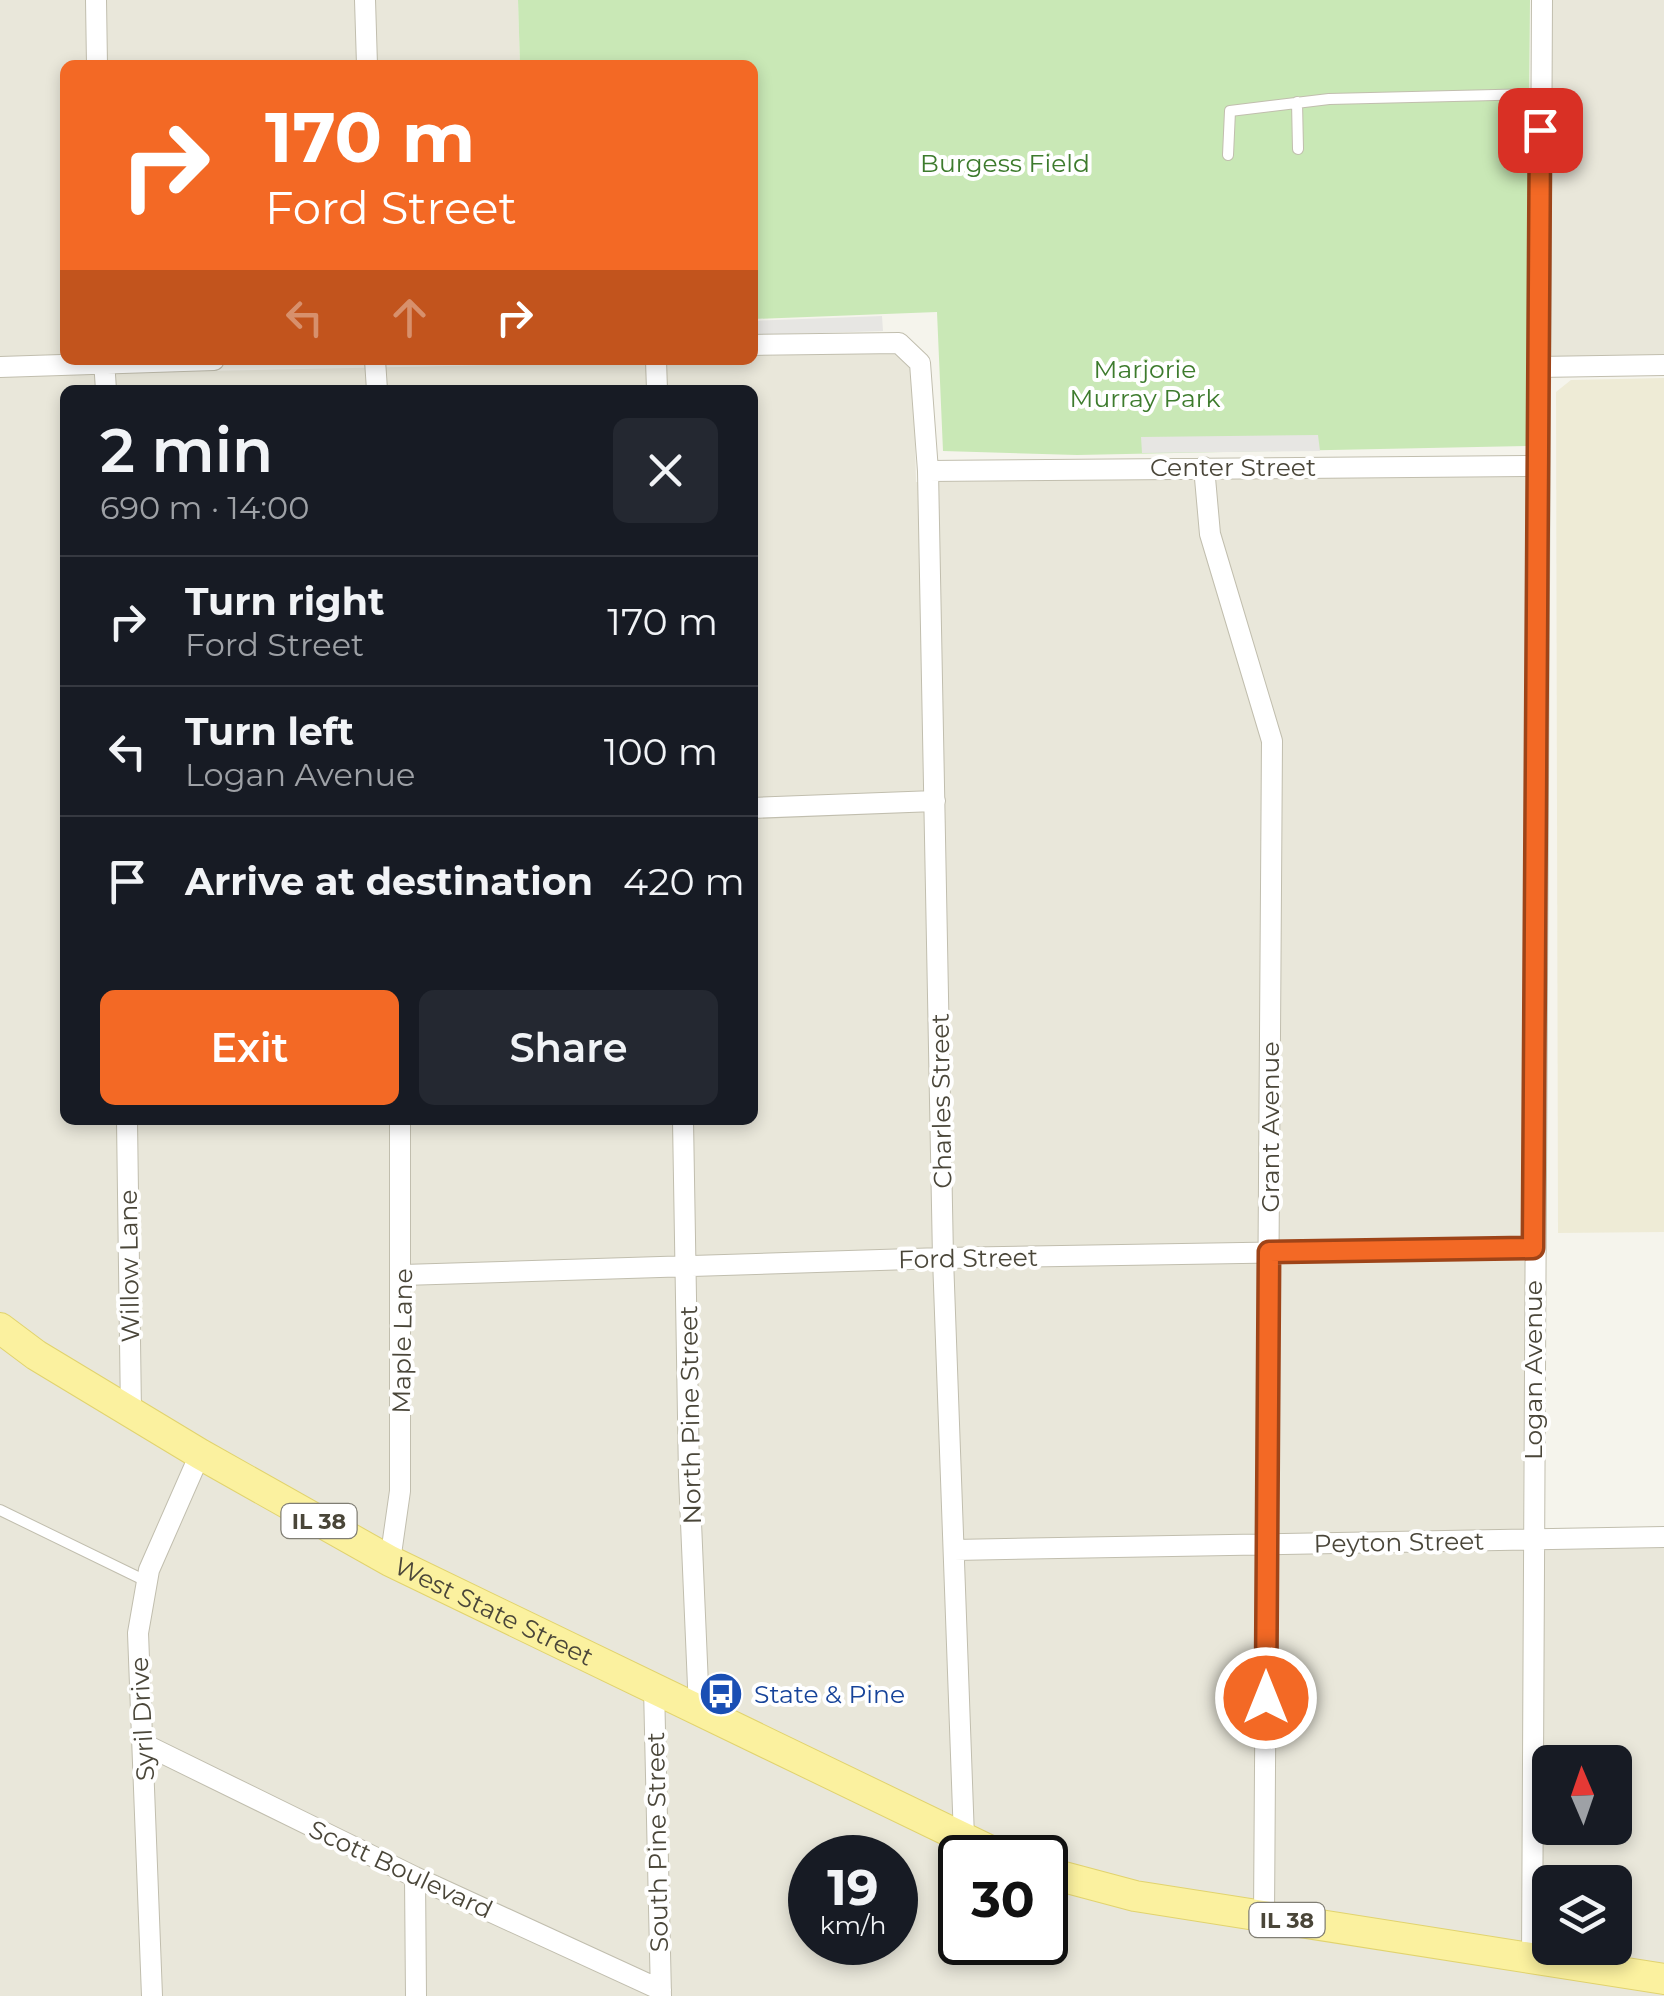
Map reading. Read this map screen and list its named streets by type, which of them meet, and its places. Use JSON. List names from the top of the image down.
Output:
{
  "streets": {
    "main road": ["IL 38", "West State Street"],
    "street": [
      "Center Street",
      "Charles Street",
      "Grant Avenue",
      "Ford Street",
      "Willow Lane",
      "Maple Lane",
      "Logan Avenue",
      "North Pine Street",
      "Peyton Street",
      "Syril Drive",
      "South Pine Street",
      "Scott Boulevard"
    ]
  },
  "crossings": [
    ["Center Street", "Charles Street"],
    ["Center Street", "Grant Avenue"],
    ["Center Street", "Logan Avenue"],
    ["Charles Street", "Ford Street"],
    ["Charles Street", "Peyton Street"],
    ["Grant Avenue", "Ford Street"],
    ["Grant Avenue", "IL 38"],
    ["Grant Avenue", "Peyton Street"],
    ["Ford Street", "Maple Lane"],
    ["Ford Street", "Logan Avenue"],
    ["Ford Street", "North Pine Street"],
    ["Willow Lane", "West State Street"],
    ["Maple Lane", "West State Street"],
    ["Logan Avenue", "Peyton Street"],
    ["North Pine Street", "West State Street"],
    ["West State Street", "Syril Drive"],
    ["West State Street", "South Pine Street"],
    ["Syril Drive", "Scott Boulevard"],
    ["South Pine Street", "Scott Boulevard"]
  ],
  "parks": ["Burgess Field", "Marjorie Murray Park"],
  "places": {
    "bus stop": ["State & Pine"]
  },
  "north": "top",
  "page": {
    "turn": ["170 m", "Ford Street"],
    "heading": ["2 min", "690 m · 14:00"],
    "list": [
      {
        "name": "Turn right",
        "note": "Ford Street",
        "value": "170 m"
      },
      {
        "name": "Turn left",
        "note": "Logan Avenue",
        "value": "100 m"
      },
      {
        "name": "Arrive at destination",
        "value": "420 m"
      }
    ],
    "buttons": ["Exit", "Share"],
    "speed": "19 km/h",
    "limit": "30"
  }
}
